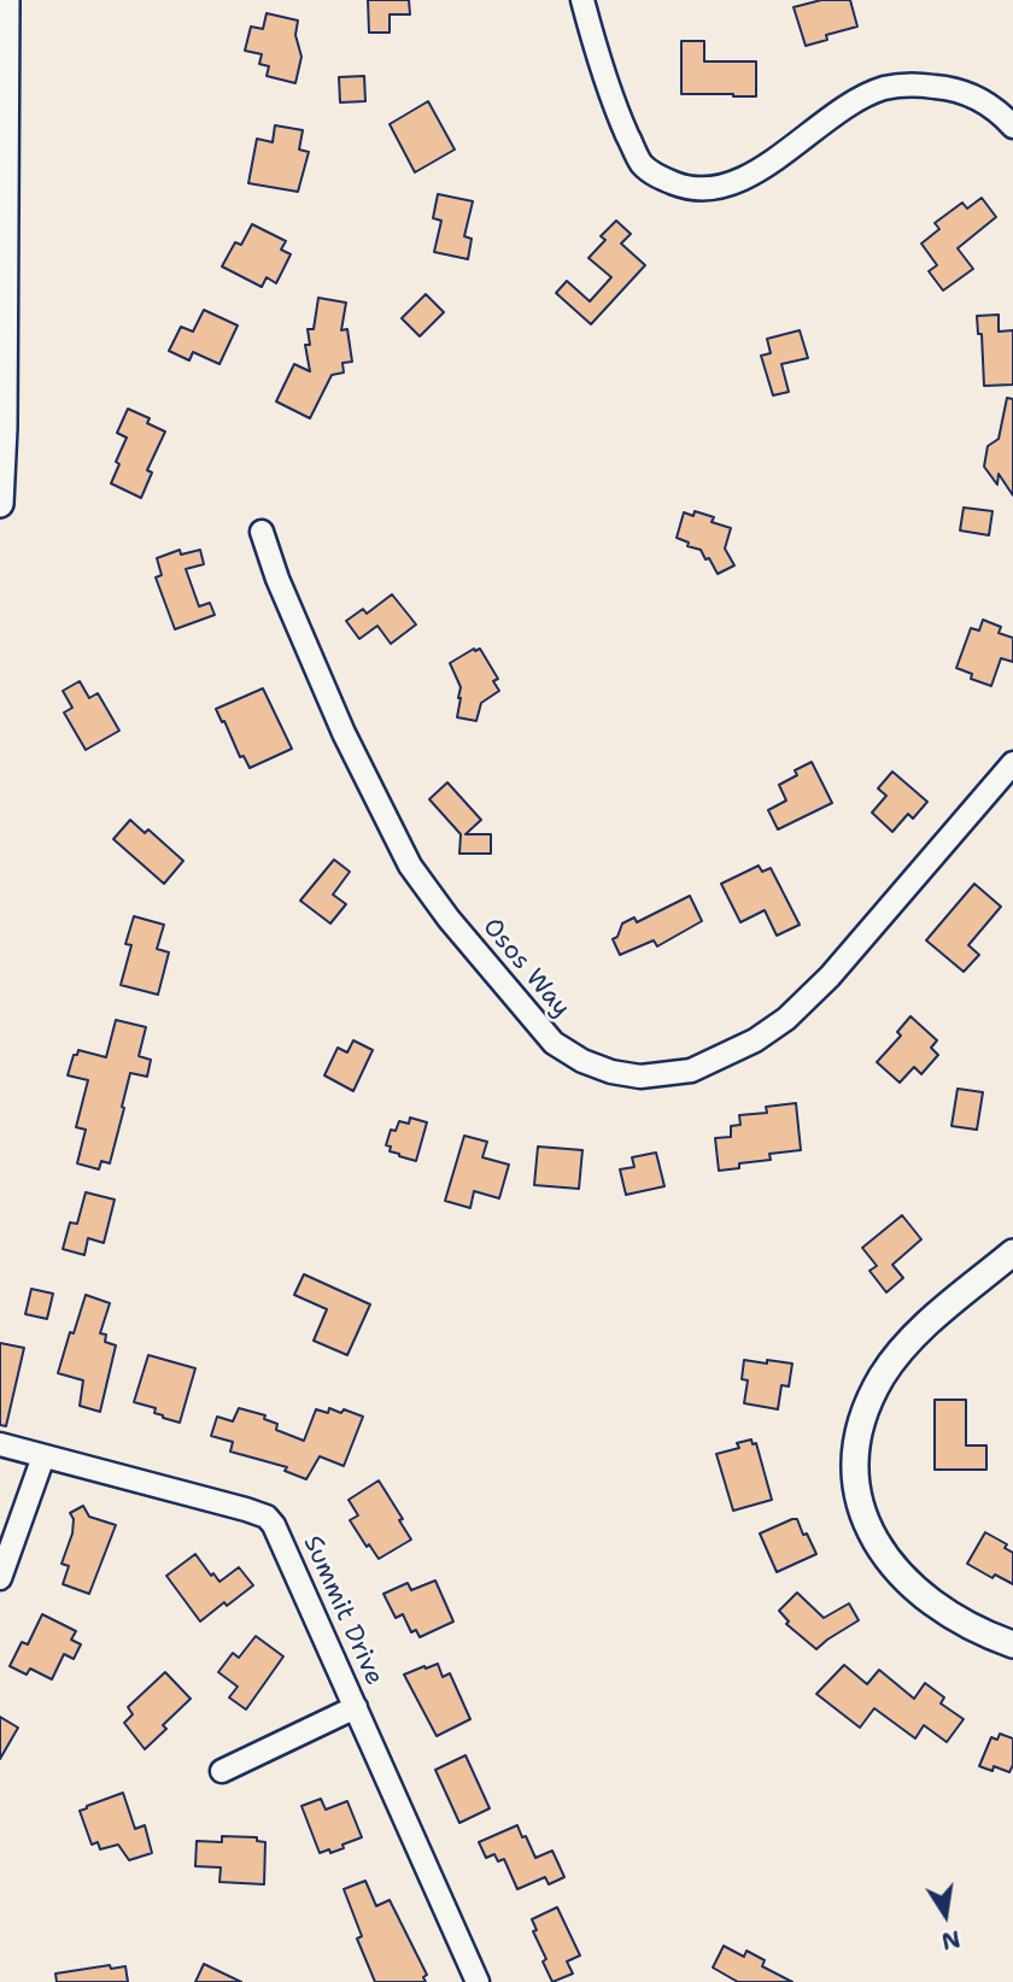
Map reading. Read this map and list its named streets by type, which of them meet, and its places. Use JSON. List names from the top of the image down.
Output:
{
  "streets": {
    "street": ["Osos Way", "Summit Drive"]
  },
  "north": "bottom"
}
